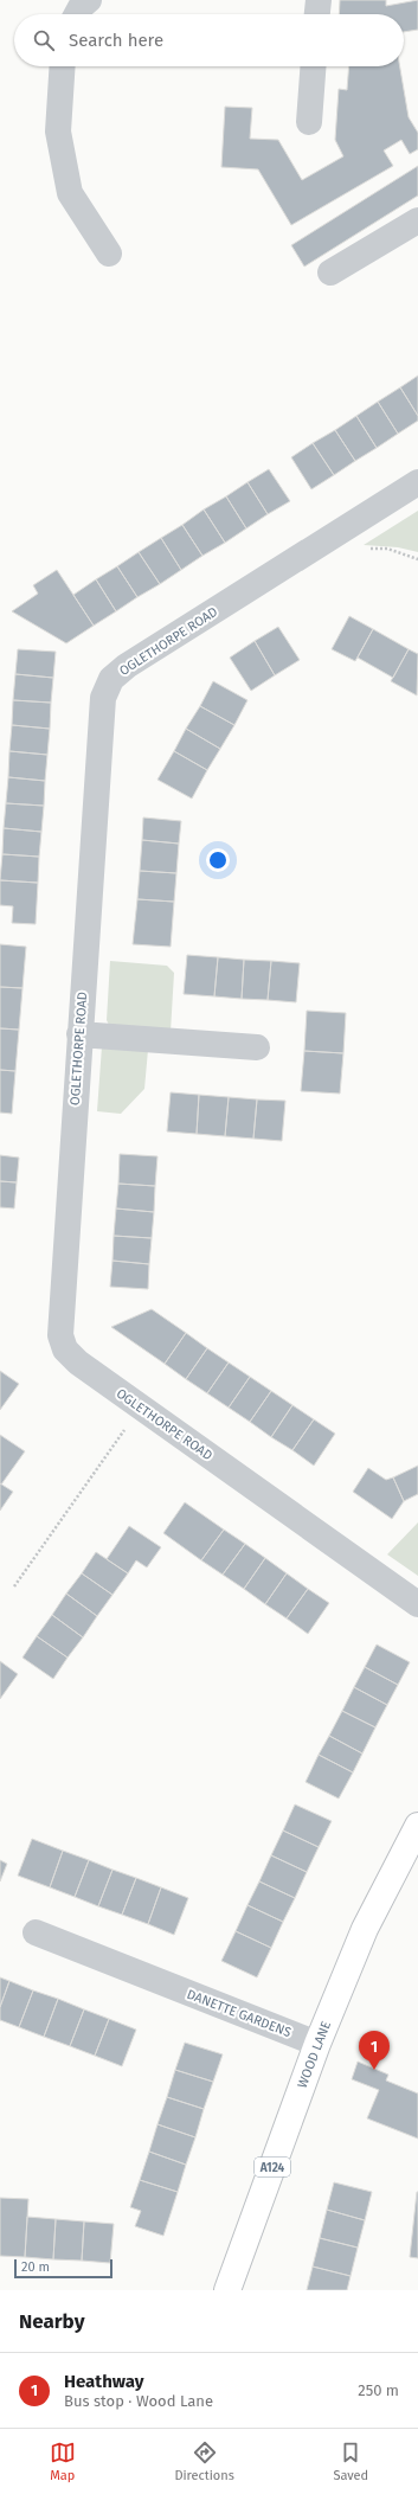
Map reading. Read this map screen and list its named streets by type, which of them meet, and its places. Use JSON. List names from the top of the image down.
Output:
{
  "streets": {
    "main road": ["WOOD LANE", "A124"],
    "street": ["OGLETHORPE ROAD", "DANETTE GARDENS"]
  },
  "crossings": [
    ["DANETTE GARDENS", "WOOD LANE"]
  ],
  "scale_bar": "20 m",
  "page": {
    "search": "Search here",
    "pins": "1",
    "scale": "20 m",
    "heading": "Nearby",
    "list": [
      {
        "mark": "1",
        "name": "Heathway",
        "note": "Bus stop · Wood Lane",
        "value": "250 m"
      }
    ],
    "nav": ["Map", "Directions", "Saved"]
  }
}
